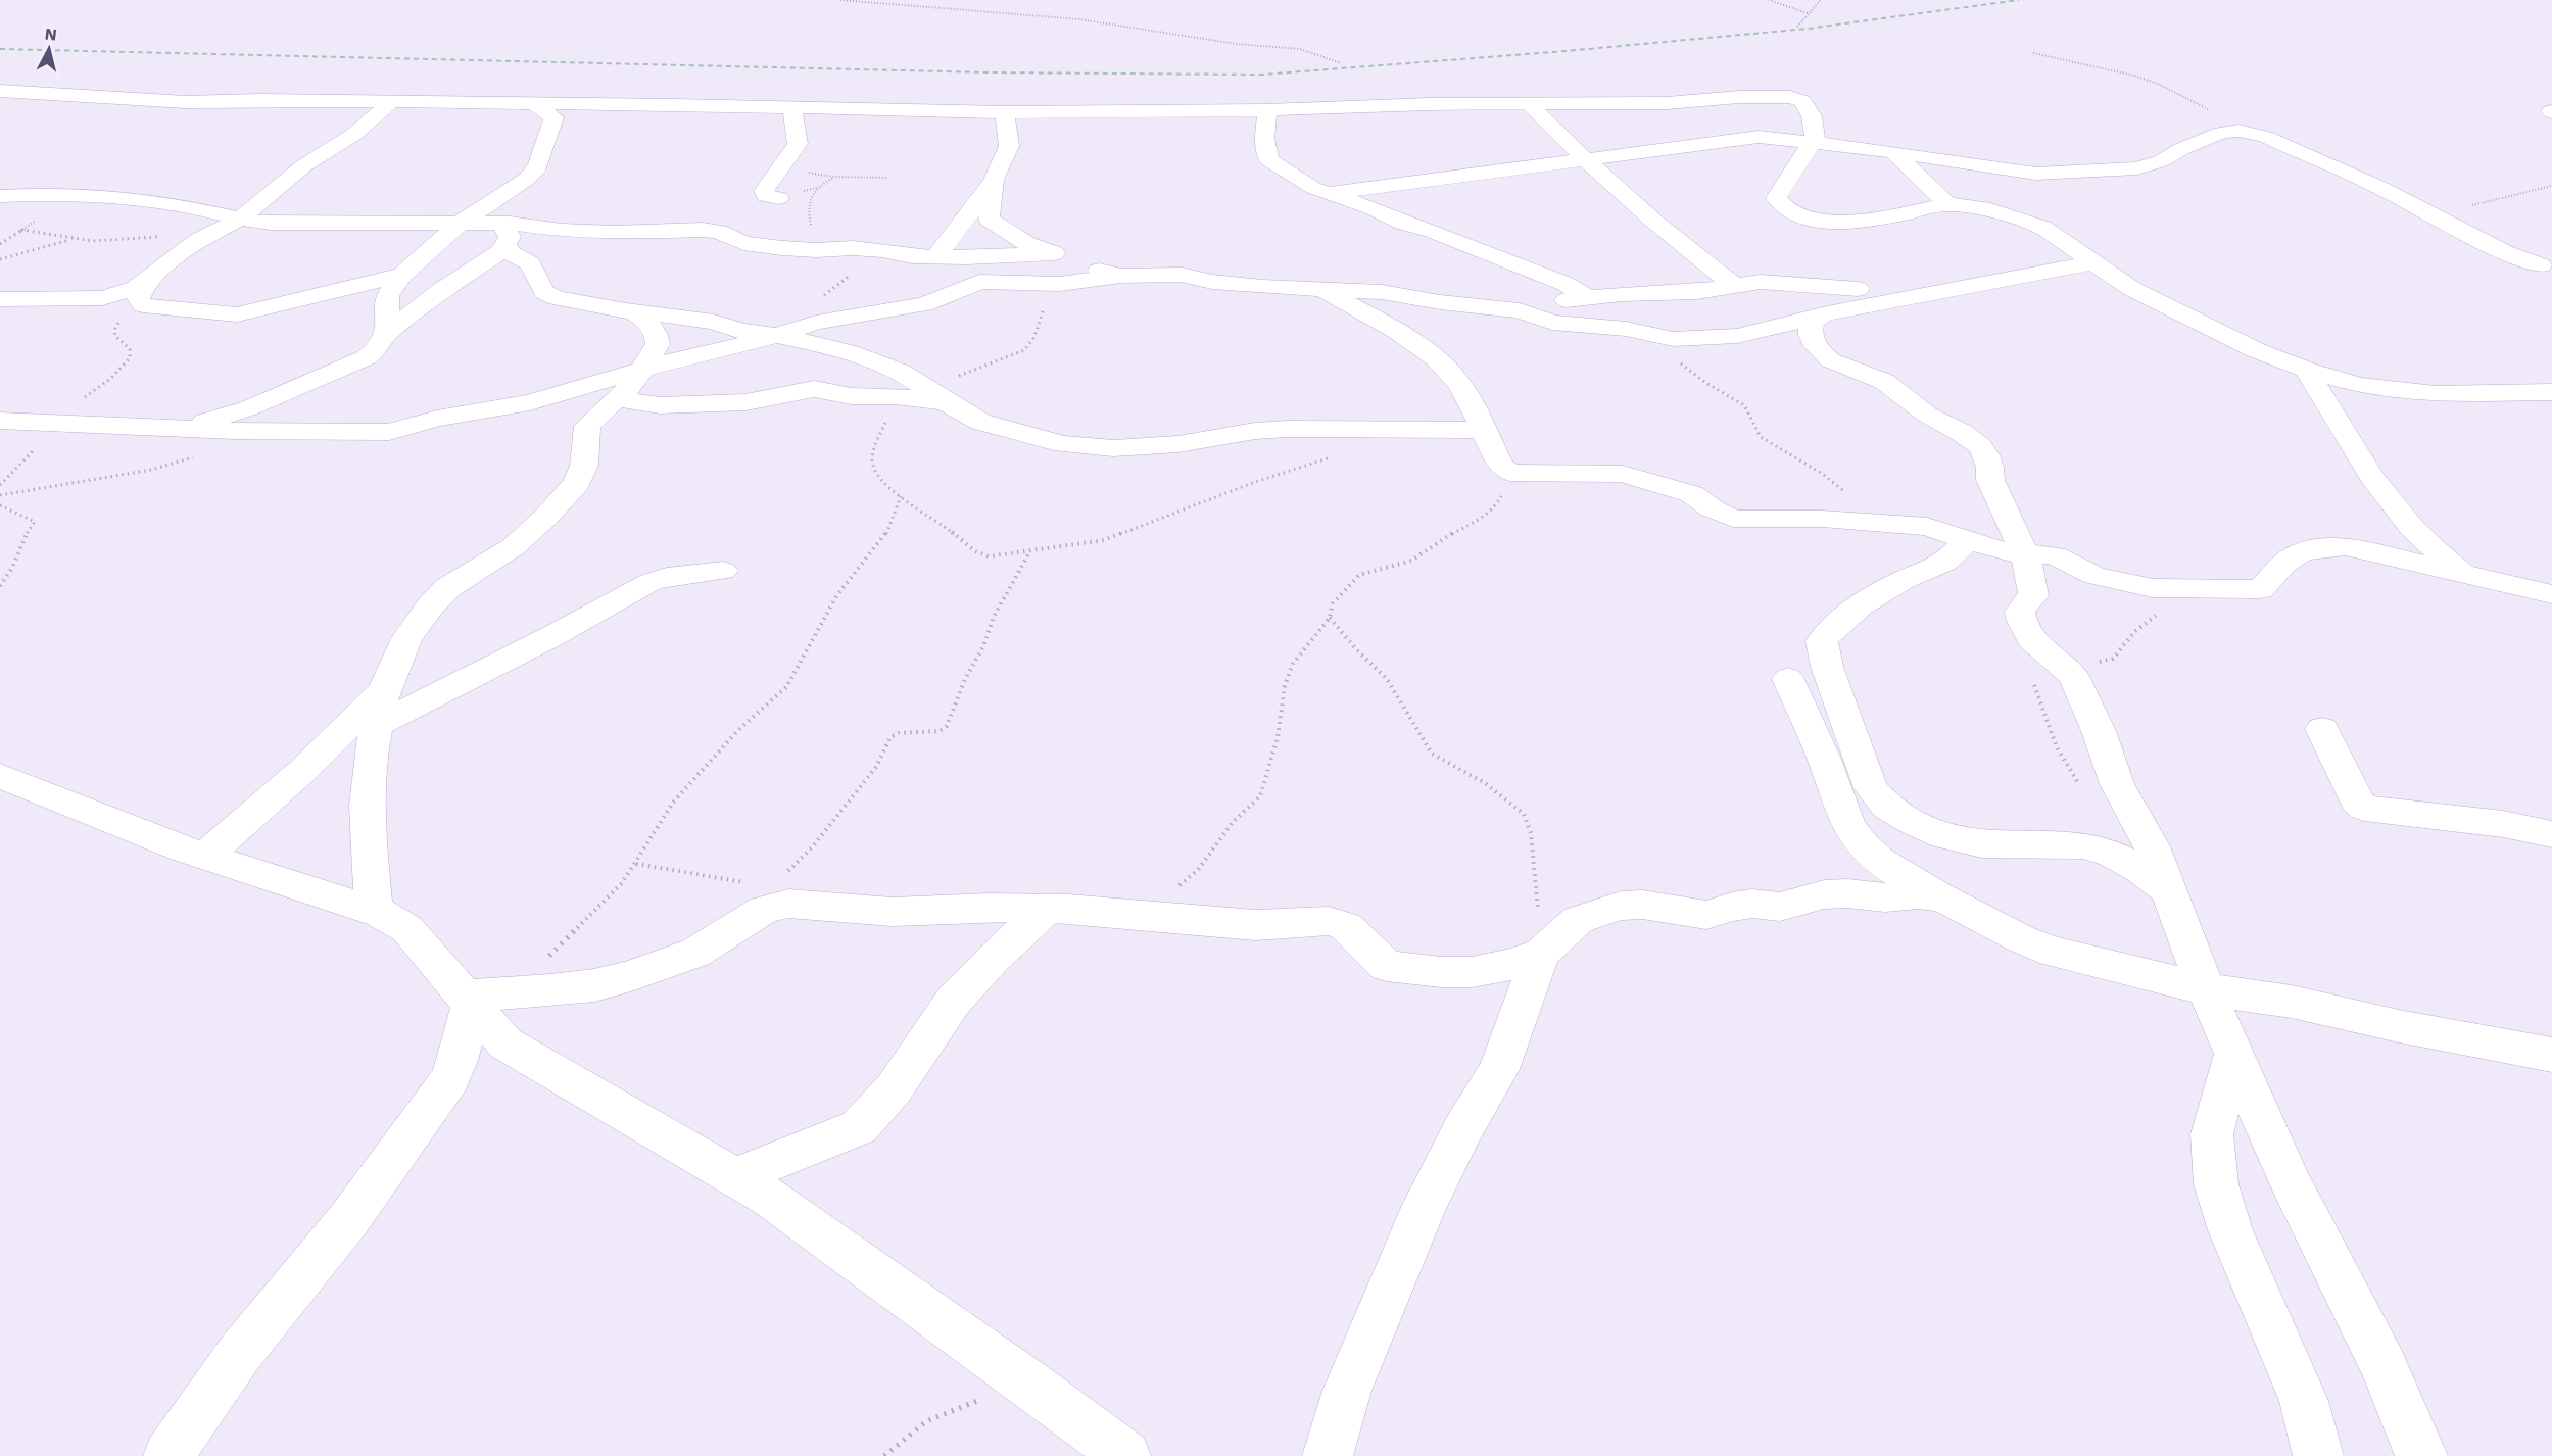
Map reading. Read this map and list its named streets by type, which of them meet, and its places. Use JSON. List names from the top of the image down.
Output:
{
  "north": "top"
}
